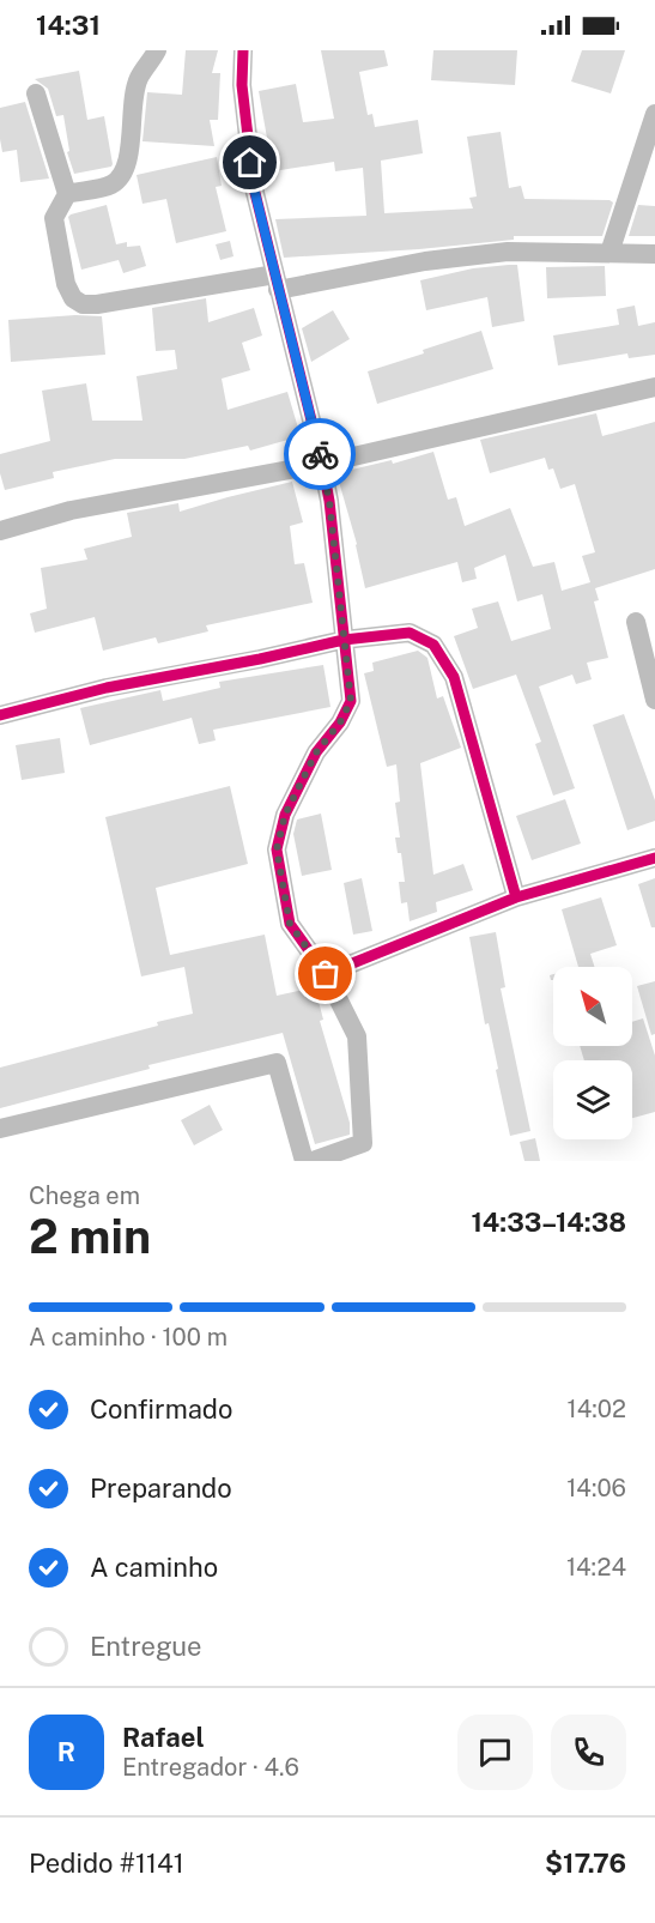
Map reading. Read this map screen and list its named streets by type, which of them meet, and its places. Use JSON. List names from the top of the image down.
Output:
{
  "north": "top left",
  "page": {
    "status": "14:31",
    "heading": ["2 min", "Chega em", "14:33–14:38"],
    "panel": [
      "Rafael",
      "Entregador · 4.6",
      "Pedido #1141",
      "$17.76"
    ],
    "bar": "A caminho · 100 m",
    "list": [
      ["Confirmado", "14:02"],
      ["Preparando", "14:06"],
      ["A caminho", "14:24"],
      "Entregue"
    ],
    "round": "R"
  }
}
